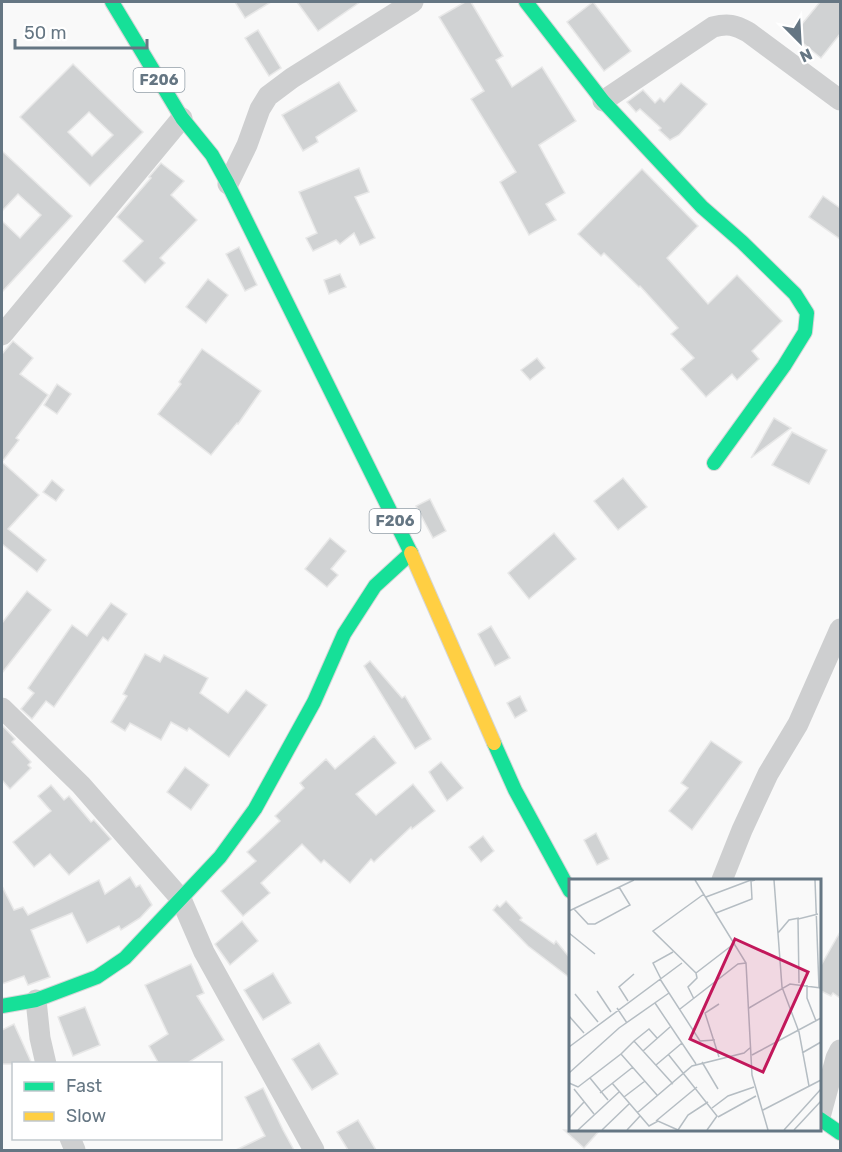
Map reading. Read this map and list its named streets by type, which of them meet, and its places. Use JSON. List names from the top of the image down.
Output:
{
  "streets": {
    "street": ["F206"]
  },
  "legend": ["Fast", "Slow"],
  "scale_bar": "50 m",
  "north": "bottom right"
}
